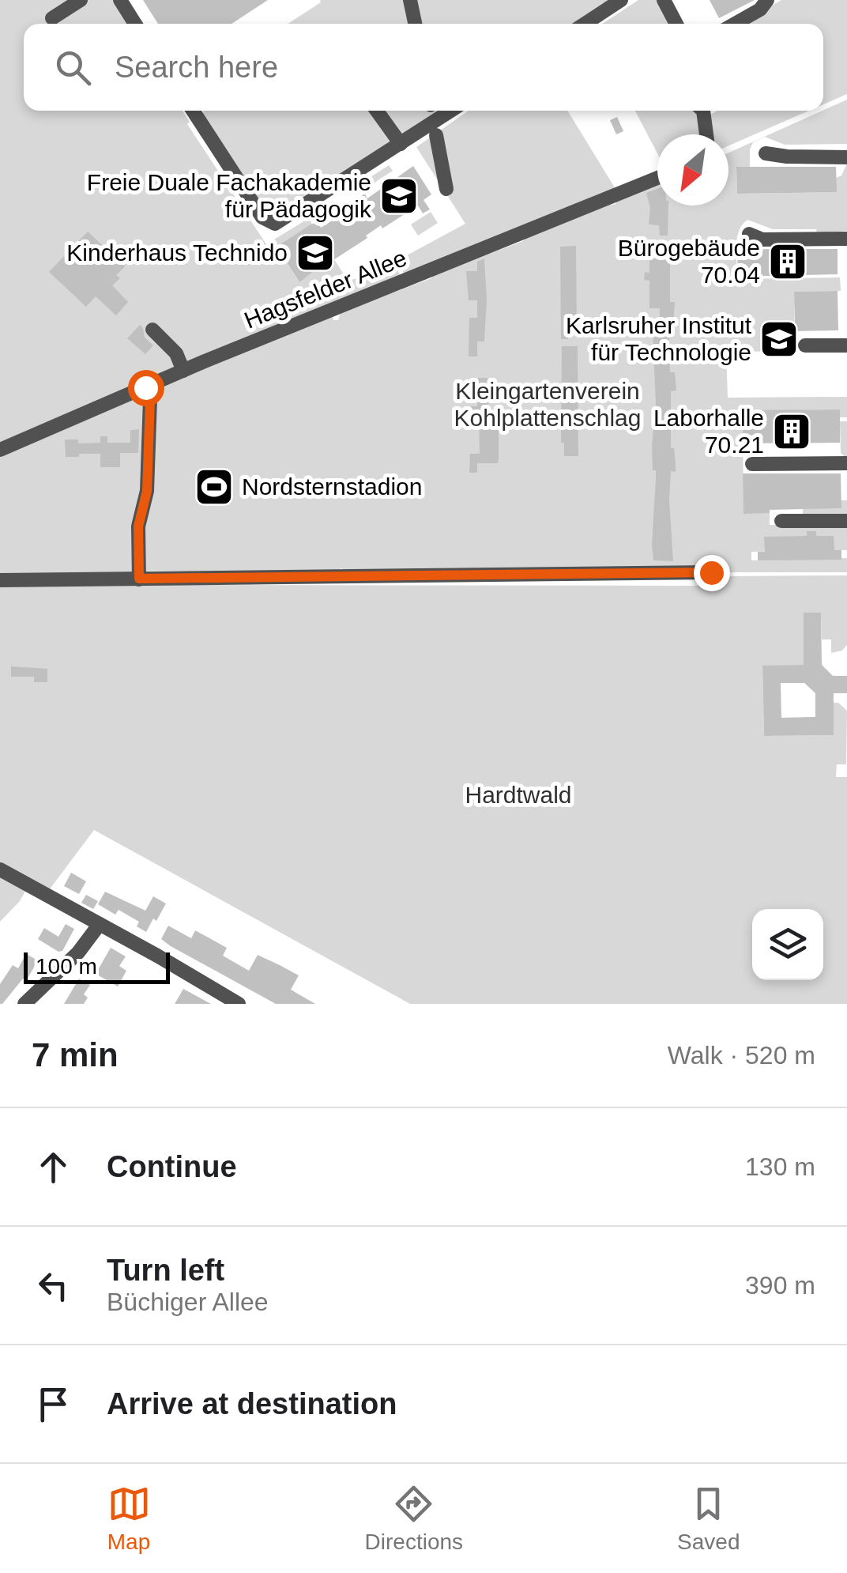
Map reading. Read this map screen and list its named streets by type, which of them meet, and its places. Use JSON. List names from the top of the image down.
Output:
{
  "streets": {
    "street": ["Hagsfelder Allee"]
  },
  "parks": ["Kleingartenverein Kohlplattenschlag", "Hardtwald"],
  "places": {
    "school or university": ["Freie Duale Fachakademie für Pädagogik", "Kinderhaus Technido", "Karlsruher Institut für Technologie"],
    "building": ["Bürogebäude 70.04", "Laborhalle 70.21"],
    "sports": ["Nordsternstadion"]
  },
  "scale_bar": "100 m",
  "north": "bottom left",
  "page": {
    "search": "Search here",
    "scale": "100 m",
    "heading": ["7 min", "Walk · 520 m"],
    "list": [
      ["Continue", "130 m"],
      ["Turn left", "Büchiger Allee", "390 m"],
      "Arrive at destination"
    ],
    "nav": ["Map", "Directions", "Saved"]
  }
}
